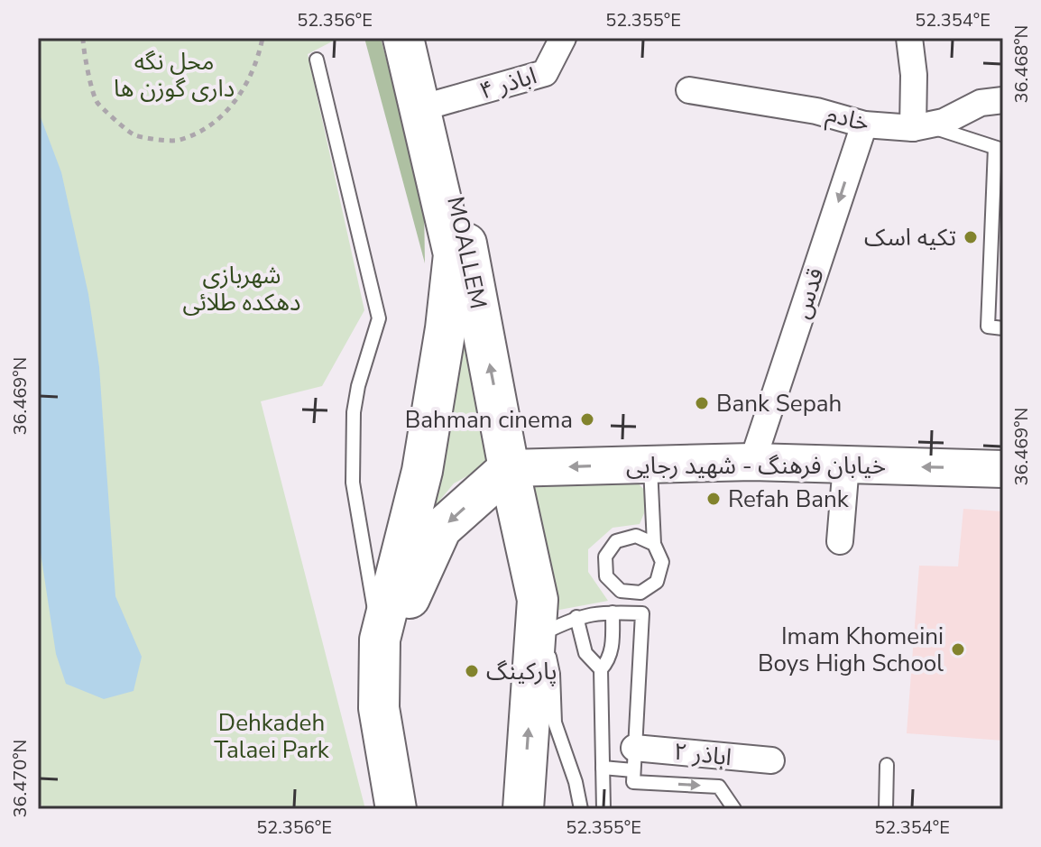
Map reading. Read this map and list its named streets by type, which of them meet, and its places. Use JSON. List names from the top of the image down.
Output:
{
  "streets": {
    "main road": ["MOALLEM", "خیابان فرهنگ - شهید رجایی"],
    "street": [
      "اباذر ۴",
      "خادم",
      "قدس",
      "اباذر ۲"
    ]
  },
  "crossings": [
    ["اباذر ۴", "MOALLEM"],
    ["خادم", "قدس"],
    ["MOALLEM", "خیابان فرهنگ - شهید رجایی"],
    ["قدس", "خیابان فرهنگ - شهید رجایی"]
  ],
  "one_way": ["قدس", "خیابان فرهنگ - شهید رجایی"],
  "parks": ["محل نگه داری گوزن ها", "شهربازی دهکده طلائی", "Dehkadeh Talaei Park"],
  "places": [
    "تکیه اسک",
    "Bank Sepah",
    "Bahman cinema",
    "Refah Bank",
    "Imam Khomeini Boys High School",
    "پارکینگ"
  ],
  "coordinates": [
    "52.356°E",
    "52.355°E",
    "52.354°E",
    "36.468°N",
    "36.469°N",
    "36.470°N"
  ]
}
